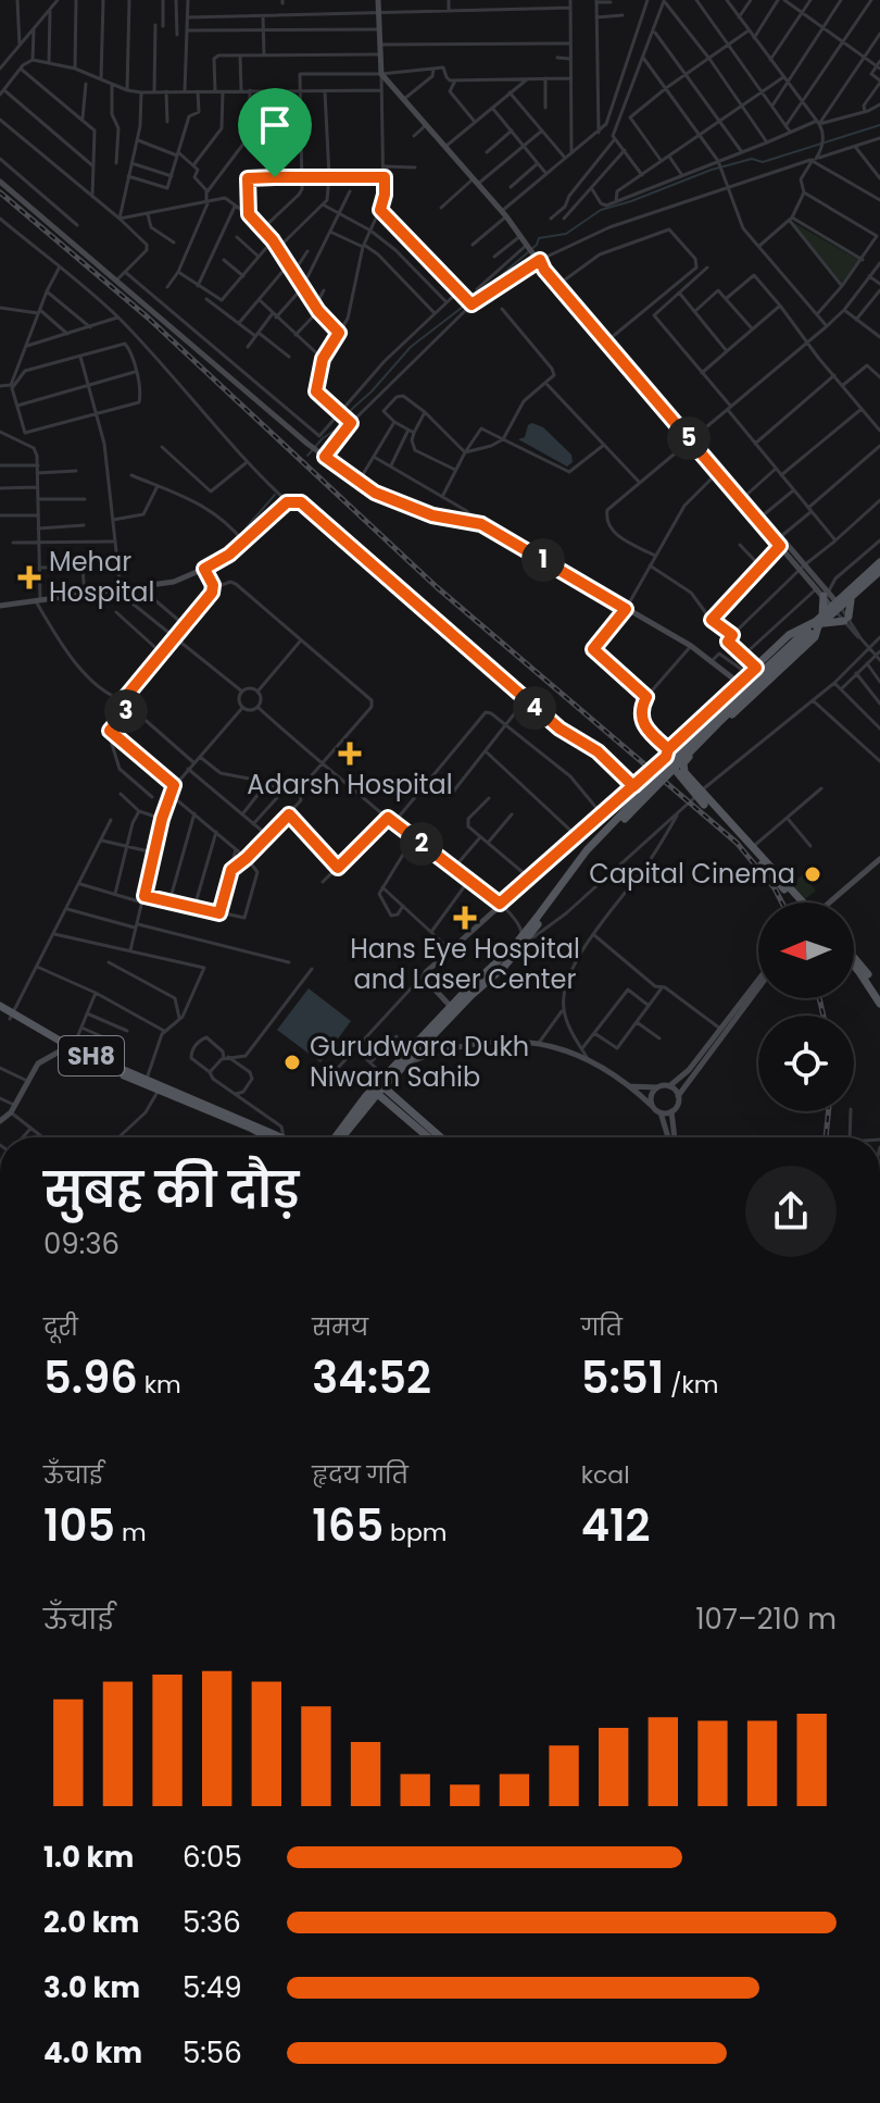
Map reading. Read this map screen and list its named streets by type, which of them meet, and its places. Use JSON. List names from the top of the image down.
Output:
{
  "streets": {
    "main road": ["SH8"]
  },
  "places": {
    "health": ["Mehar Hospital", "Adarsh Hospital", "Hans Eye Hospital and Laser Center"],
    "other": ["Capital Cinema", "Gurudwara Dukh Niwarn Sahib"]
  },
  "north": "left",
  "page": {
    "pins": [
      "5",
      "1",
      "4",
      "3",
      "2"
    ],
    "heading": ["सुबह की दौड़", "09:36"],
    "stats": [
      ["दूरी", "5.96 km"],
      ["समय", "34:52"],
      ["गति", "5:51 /km"],
      ["ऊँचाई", "105 m"],
      ["हृदय गति", "165 bpm"],
      ["kcal", "412"]
    ],
    "chart": ["ऊँचाई", "107–210 m"],
    "list": [
      {
        "name": "1.0 km",
        "note": "6:05"
      },
      {
        "name": "2.0 km",
        "note": "5:36"
      },
      {
        "name": "3.0 km",
        "note": "5:49"
      },
      {
        "name": "4.0 km",
        "note": "5:56"
      }
    ]
  }
}
